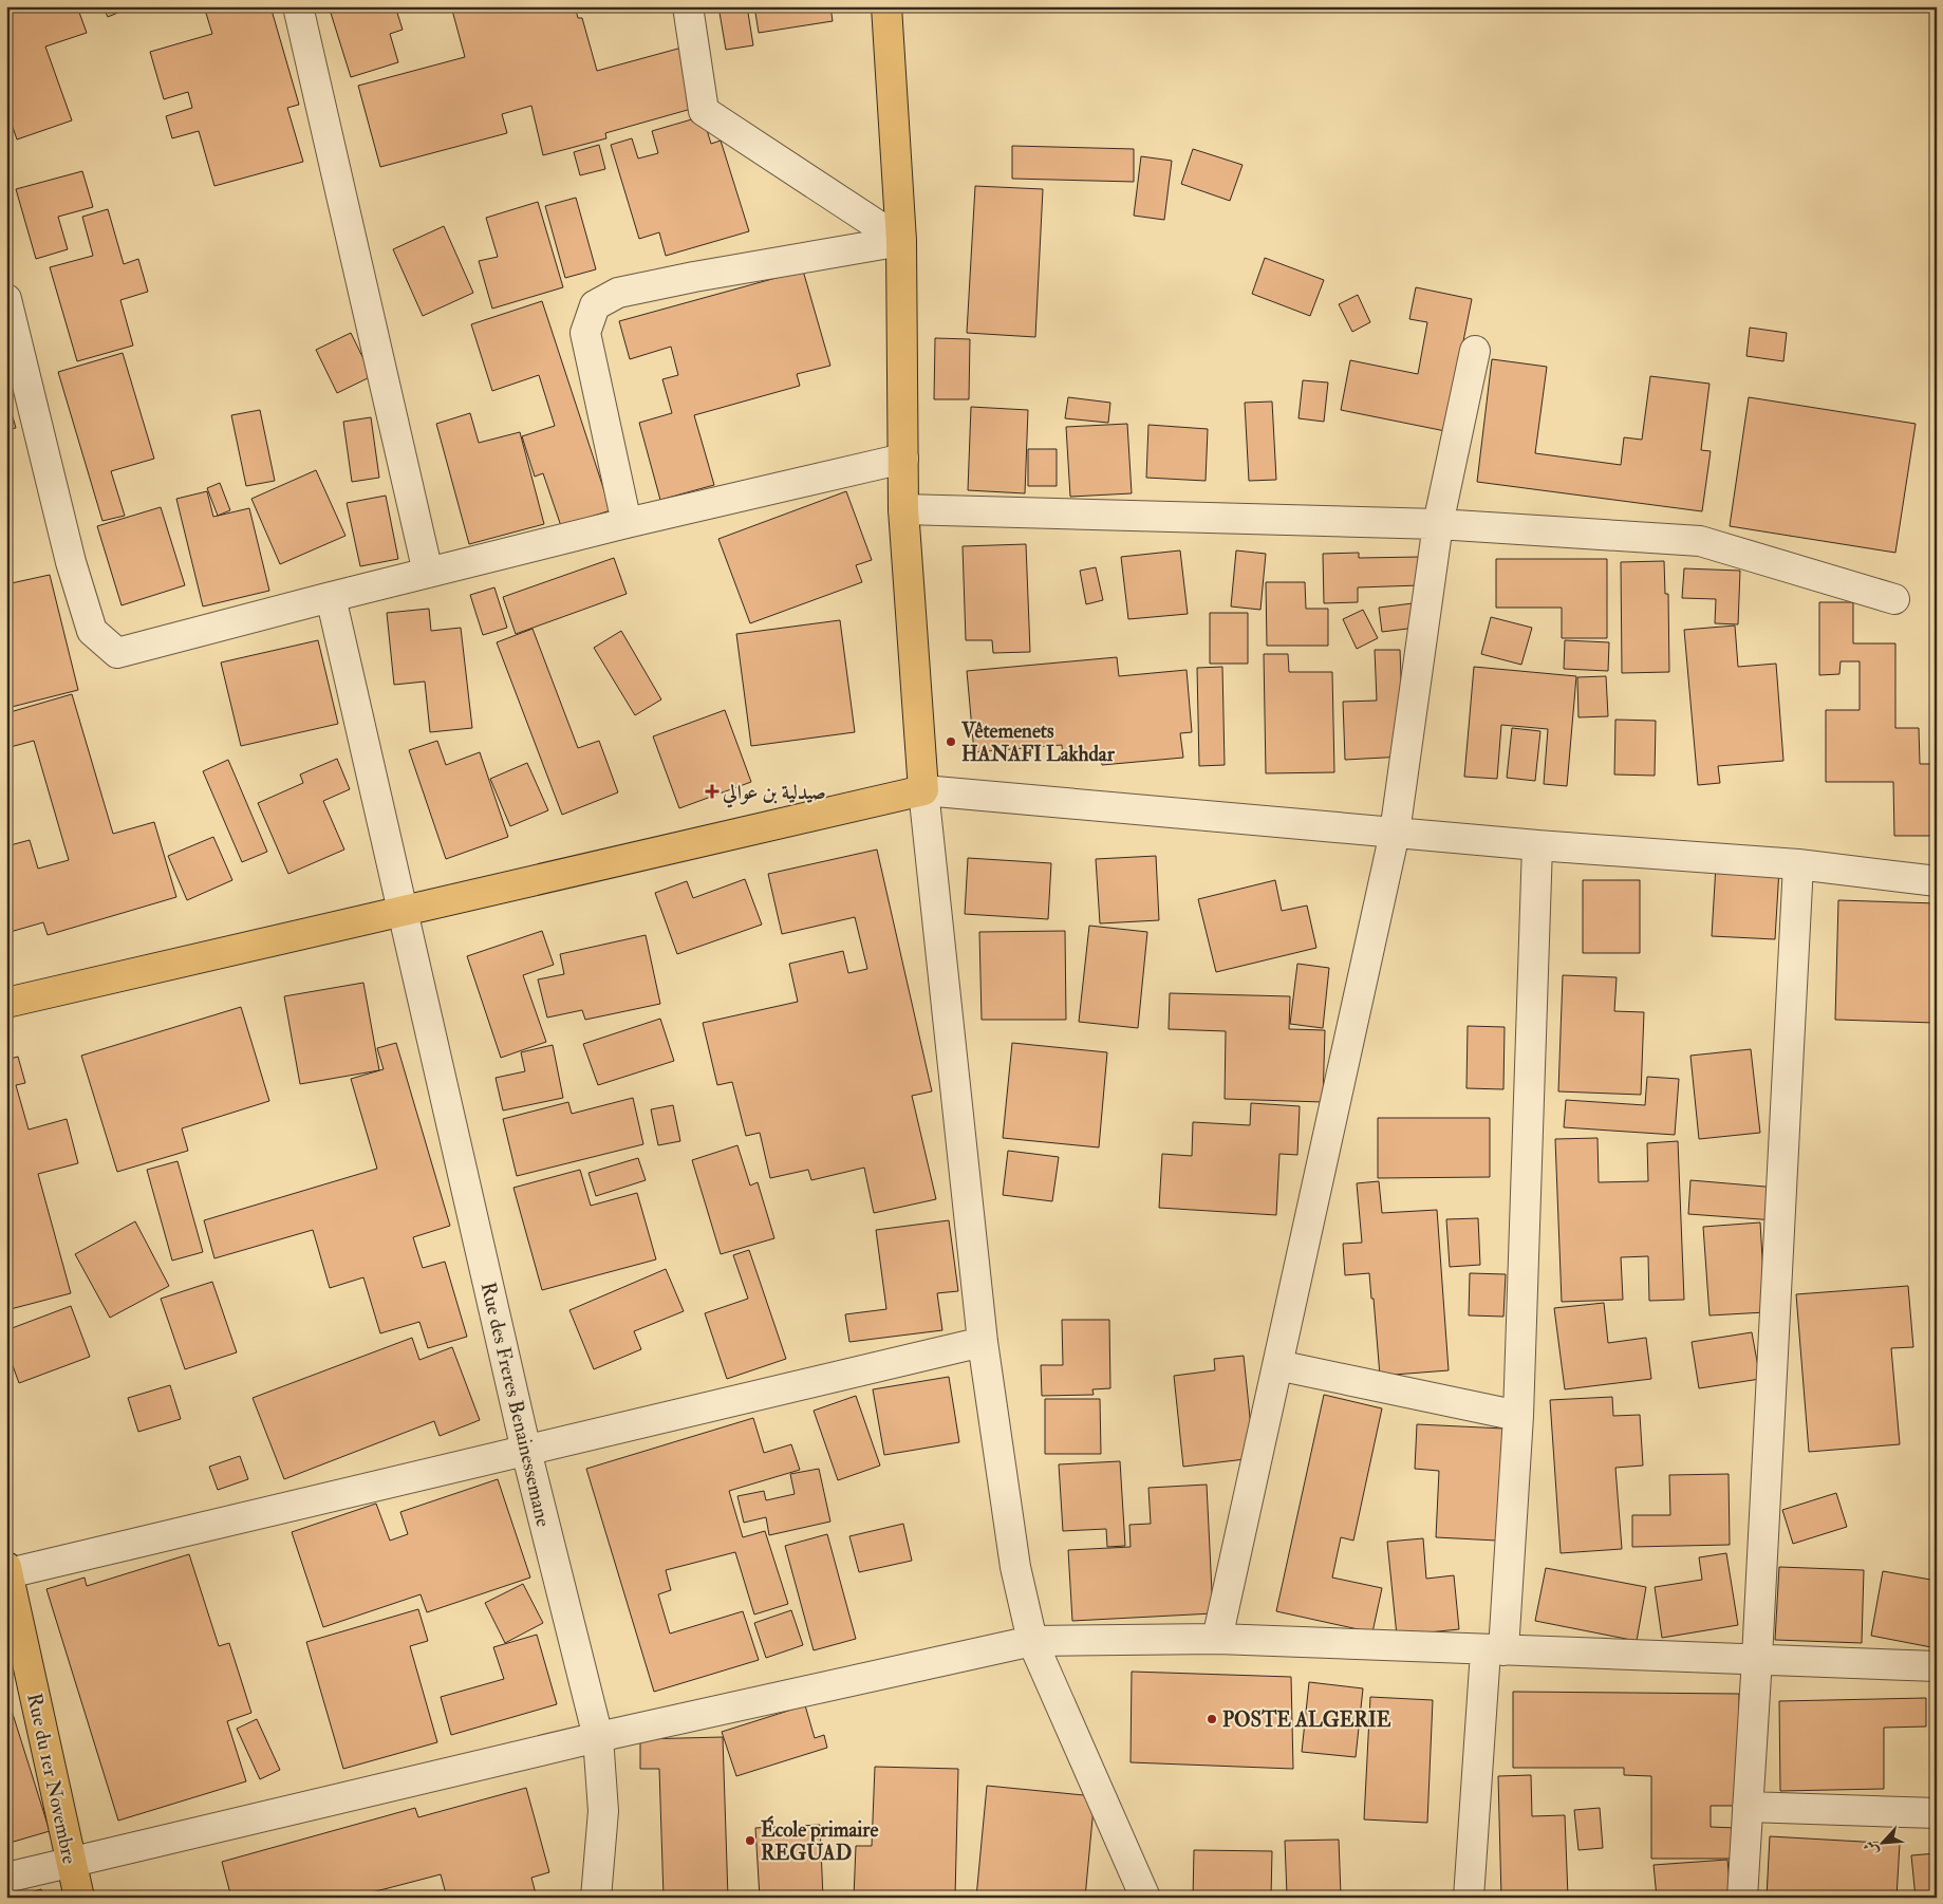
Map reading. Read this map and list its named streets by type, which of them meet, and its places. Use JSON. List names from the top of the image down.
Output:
{
  "streets": {
    "main road": ["Rue du 1er Novembre"],
    "street": ["Rue des Freres Benainessemane"]
  },
  "places": {
    "other": ["Vêtemenets HANAFI Lakhdar", "POSTE ALGERIE", "École primaire REGUAD"],
    "health": ["صيدلية بن عوالي"]
  },
  "north": "bottom left"
}
